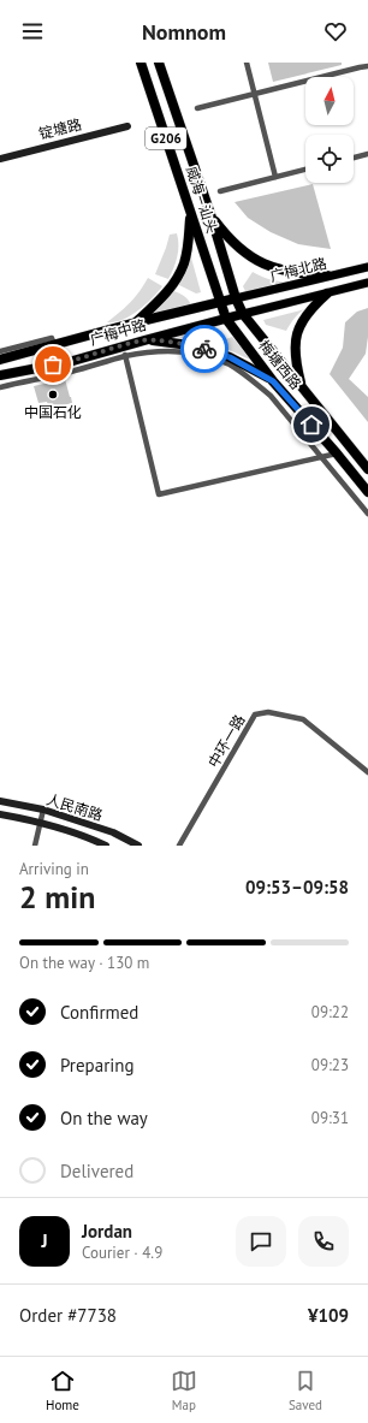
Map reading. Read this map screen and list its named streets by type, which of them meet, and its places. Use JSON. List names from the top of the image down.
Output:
{
  "streets": {
    "highway": [
      "G206",
      "威海—汕头",
      "广梅中路",
      "梅塘西路"
    ],
    "main road": ["广梅北路"],
    "street": ["锭塘路", "中环一路", "人民南路"]
  },
  "crossings": [
    ["威海—汕头", "广梅北路"],
    ["威海—汕头", "广梅中路"],
    ["威海—汕头", "梅塘西路"],
    ["广梅北路", "广梅中路"],
    ["广梅北路", "梅塘西路"],
    ["广梅中路", "梅塘西路"]
  ],
  "places": ["中国石化"],
  "north": "top",
  "page": {
    "header": "Nomnom",
    "heading": ["2 min", "Arriving in", "09:53–09:58"],
    "panel": [
      "Jordan",
      "Courier · 4.9",
      "Order #7738",
      "¥109"
    ],
    "bar": "On the way · 130 m",
    "list": [
      ["Confirmed", "09:22"],
      ["Preparing", "09:23"],
      ["On the way", "09:31"],
      "Delivered"
    ],
    "round": "J",
    "tabs": ["Home", "Map", "Saved"]
  }
}
